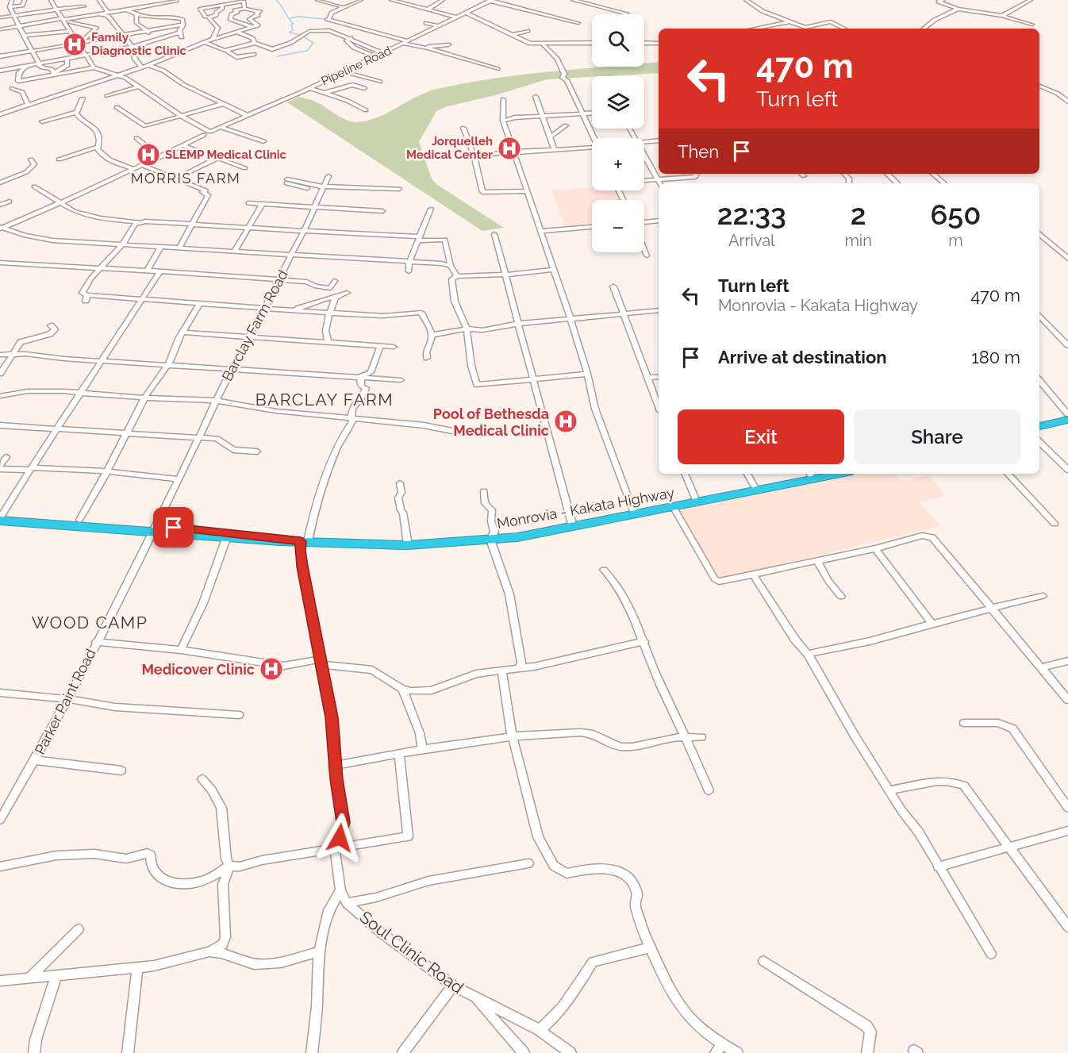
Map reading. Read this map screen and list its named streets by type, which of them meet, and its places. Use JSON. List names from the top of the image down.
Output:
{
  "streets": {
    "highway": ["Monrovia - Kakata Highway"],
    "street": [
      "Pipeline Road",
      "Barclay Farm Road",
      "Parker Paint Road",
      "Soul Clinic Road"
    ]
  },
  "crossings": [
    ["Pipeline Road", "Barclay Farm Road"],
    ["Barclay Farm Road", "Monrovia - Kakata Highway"],
    ["Barclay Farm Road", "Parker Paint Road"],
    ["Monrovia - Kakata Highway", "Parker Paint Road"],
    ["Monrovia - Kakata Highway", "Soul Clinic Road"]
  ],
  "districts": ["MORRIS FARM", "BARCLAY FARM", "WOOD CAMP"],
  "places": {
    "hospital": [
      "Family Diagnostic Clinic",
      "Jorquelleh Medical Center",
      "SLEMP Medical Clinic",
      "Pool of Bethesda Medical Clinic",
      "Medicover Clinic"
    ]
  },
  "page": {
    "map_buttons": ["+", "−"],
    "turn": ["470 m", "Turn left"],
    "then": "Then",
    "eta": [
      "22:33",
      "Arrival",
      "2",
      "min",
      "650",
      "m"
    ],
    "list": [
      {
        "name": "Turn left",
        "note": "Monrovia - Kakata Highway",
        "value": "470 m"
      },
      {
        "name": "Arrive at destination",
        "value": "180 m"
      }
    ],
    "buttons": ["Exit", "Share"]
  }
}
